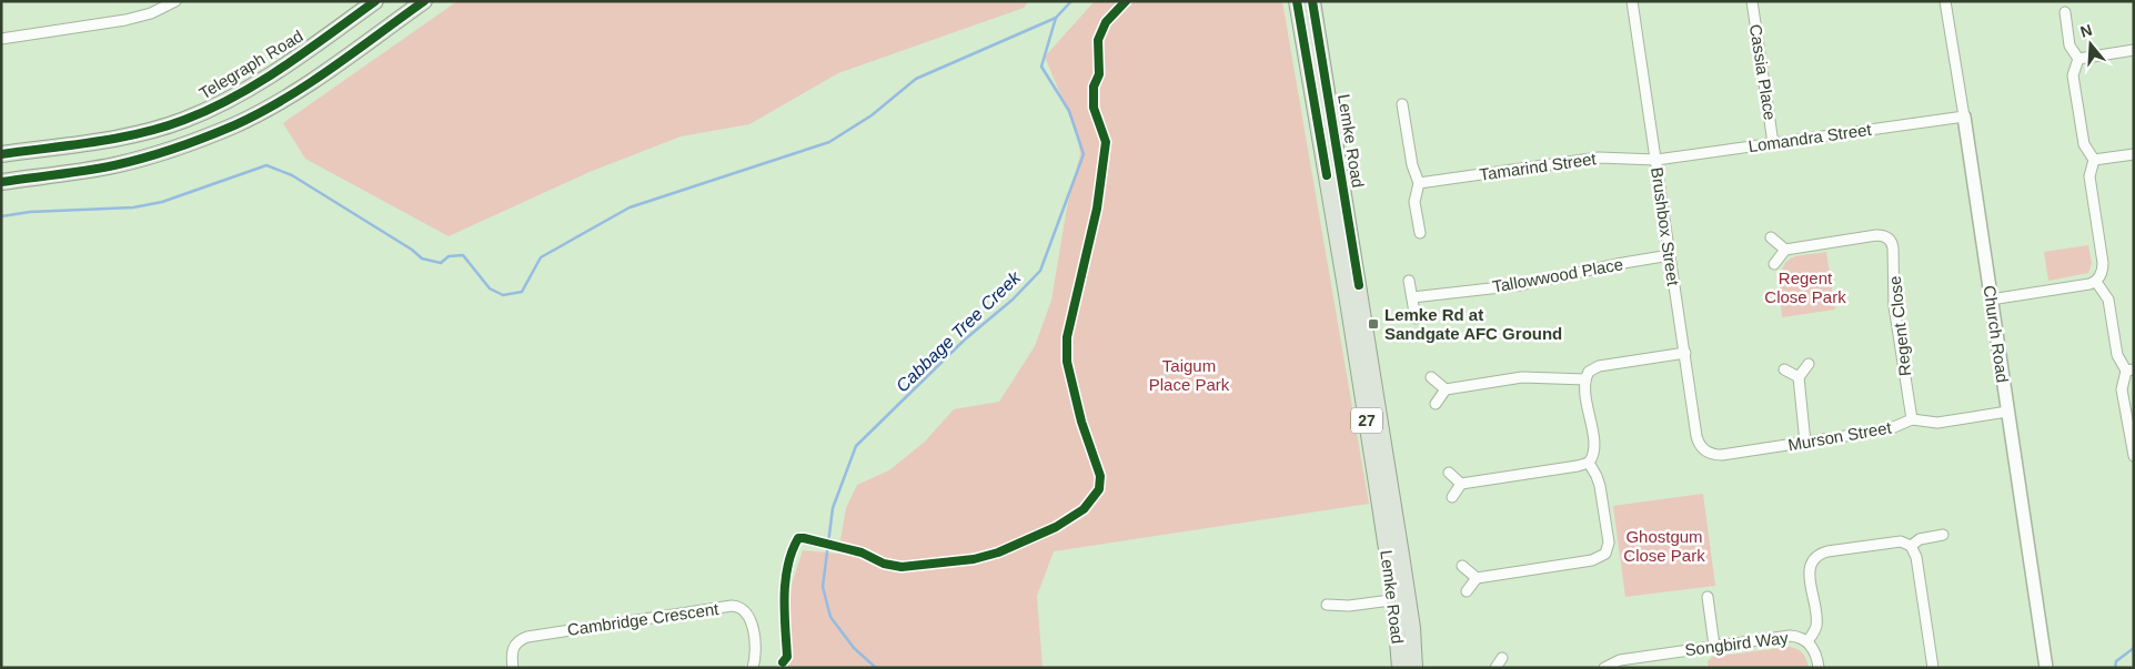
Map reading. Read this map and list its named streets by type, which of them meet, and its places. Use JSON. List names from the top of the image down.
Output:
{
  "streets": {
    "main road": ["Telegraph Road", "Lemke Road", "27"],
    "street": [
      "Cassia Place",
      "Lomandra Street",
      "Tamarind Street",
      "Brushbox Street",
      "Tallowwood Place",
      "Regent Close",
      "Church Road",
      "Murson Street",
      "Cambridge Crescent",
      "Songbird Way"
    ]
  },
  "crossings": [
    ["Cassia Place", "Lomandra Street"],
    ["Lomandra Street", "Tamarind Street"],
    ["Lomandra Street", "Brushbox Street"],
    ["Lomandra Street", "Church Road"],
    ["Tamarind Street", "Brushbox Street"],
    ["Brushbox Street", "Tallowwood Place"],
    ["Brushbox Street", "Murson Street"],
    ["Regent Close", "Murson Street"],
    ["Church Road", "Murson Street"]
  ],
  "water": ["Cabbage Tree Creek"],
  "parks": ["Regent Close Park", "Taigum Place Park", "Ghostgum Close Park"],
  "places": {
    "transit": ["Lemke Rd at Sandgate AFC Ground"]
  },
  "north": "top"
}
